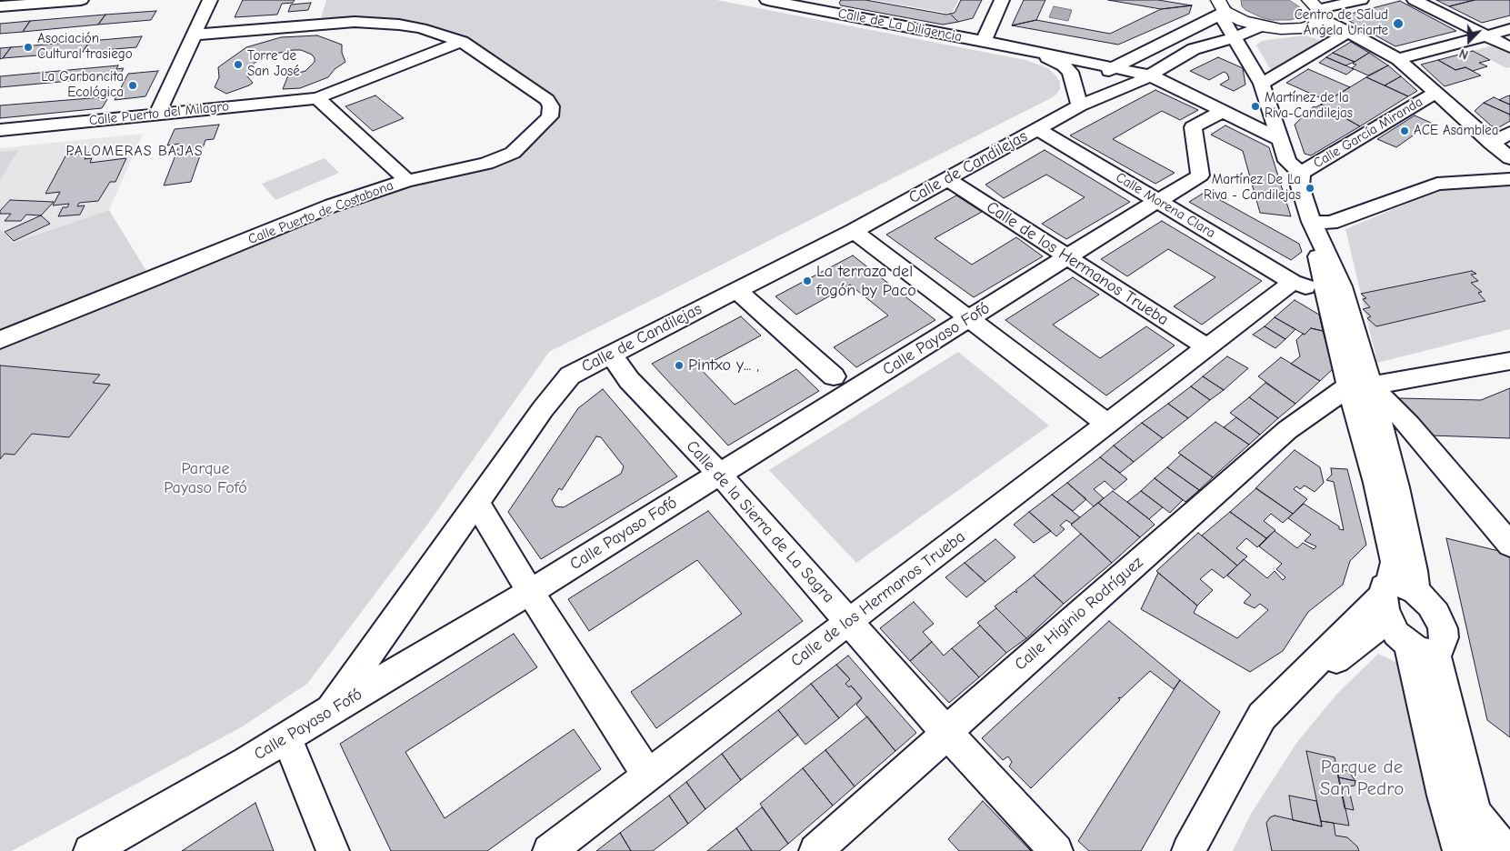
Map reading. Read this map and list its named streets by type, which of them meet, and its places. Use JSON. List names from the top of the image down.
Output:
{
  "streets": {
    "street": [
      "Calle de La Diligencia",
      "Calle Puerto del Milagro",
      "Calle García Miranda",
      "Calle de Candilejas",
      "Calle Morena Clara",
      "Calle Puerto de Costabona",
      "Calle de los Hermanos Trueba",
      "Calle Payaso Fofó",
      "Calle de la Sierra de La Sagra",
      "Calle Higinio Rodríguez"
    ]
  },
  "crossings": [
    ["Calle de La Diligencia", "Calle de Candilejas"],
    ["Calle Puerto del Milagro", "Calle Puerto de Costabona"],
    ["Calle de Candilejas", "Calle Morena Clara"],
    ["Calle de Candilejas", "Calle de los Hermanos Trueba"],
    ["Calle de Candilejas", "Calle Payaso Fofó"],
    ["Calle de Candilejas", "Calle de la Sierra de La Sagra"],
    ["Calle Morena Clara", "Calle de los Hermanos Trueba"],
    ["Calle de los Hermanos Trueba", "Calle Payaso Fofó"],
    ["Calle de los Hermanos Trueba", "Calle de la Sierra de La Sagra"],
    ["Calle Payaso Fofó", "Calle de la Sierra de La Sagra"],
    ["Calle de la Sierra de La Sagra", "Calle Higinio Rodríguez"]
  ],
  "districts": ["PALOMERAS BAJAS"],
  "parks": ["Parque Payaso Fofó", "Parque de San Pedro"],
  "places": [
    "Centro de Salud Ángela Uriarte",
    "Asociación Cultural trasiego",
    "Torre de San José",
    "La Garbancita Ecológica",
    "Martínez de la Riva-Candilejas",
    "ACE Asamblea",
    "Martínez De La Riva - Candilejas",
    "La terraza del fogón by Paco",
    "Pintxo y... ,"
  ],
  "north": "bottom"
}
